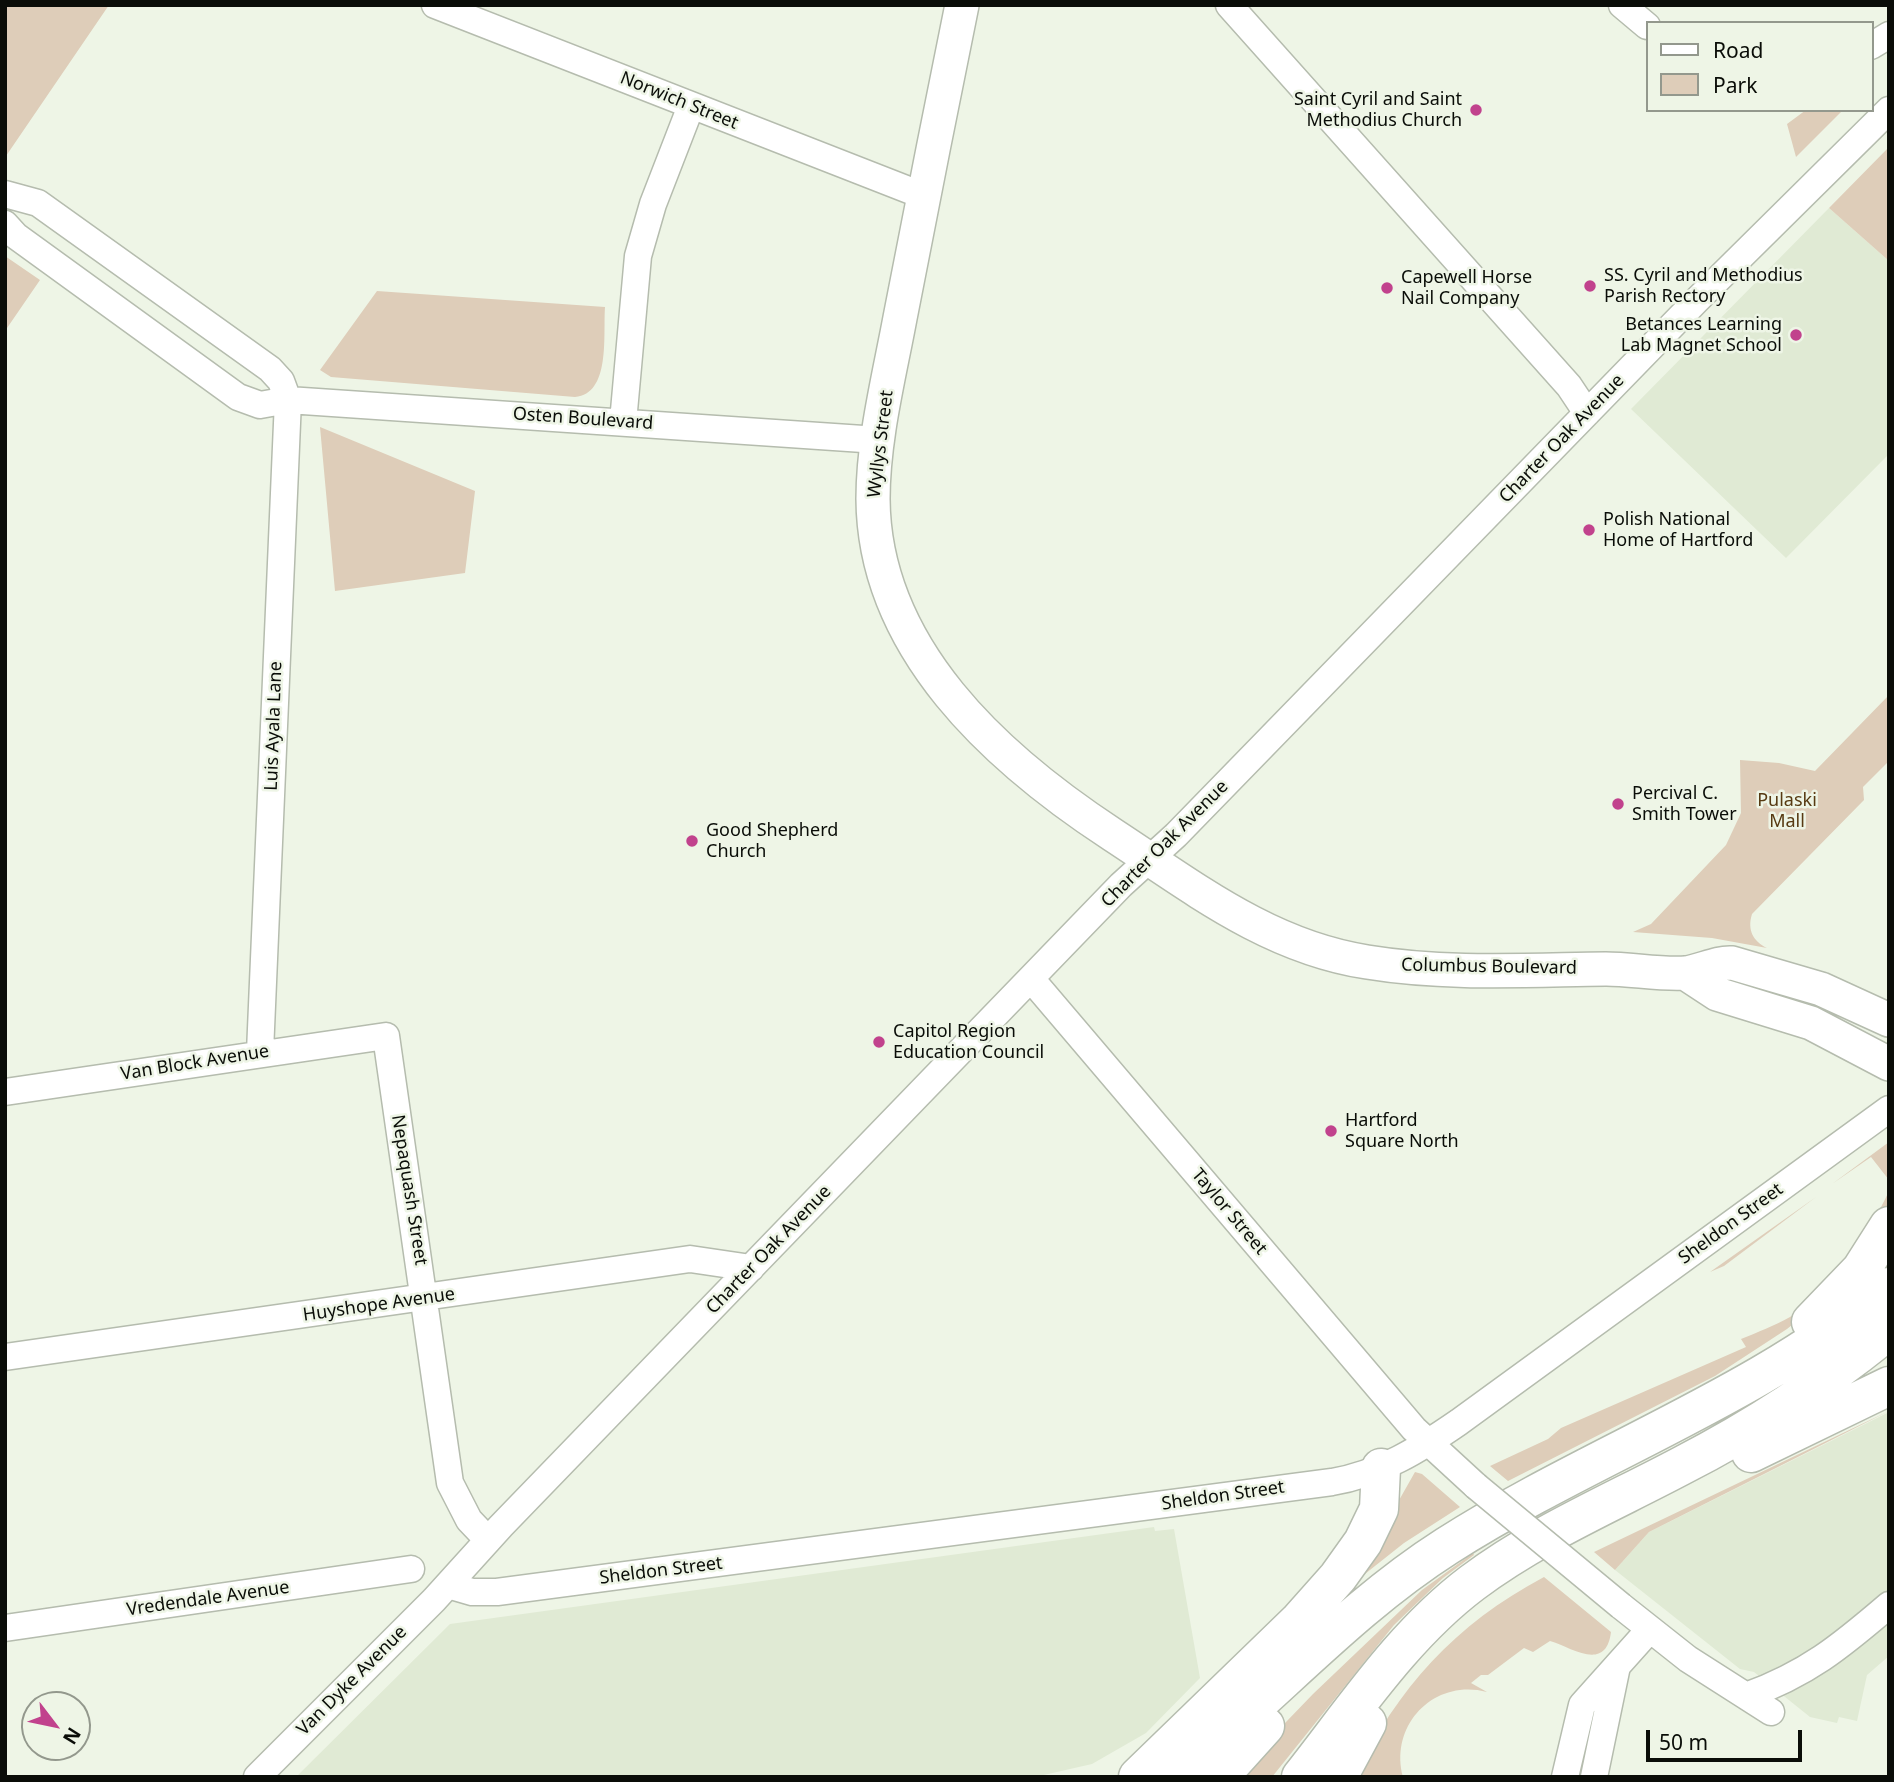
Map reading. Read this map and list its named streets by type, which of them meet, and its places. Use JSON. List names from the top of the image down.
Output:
{
  "streets": {
    "main road": ["Wyllys Street", "Columbus Boulevard"],
    "street": [
      "Norwich Street",
      "Osten Boulevard",
      "Charter Oak Avenue",
      "Luis Ayala Lane",
      "Van Block Avenue",
      "Nepaquash Street",
      "Taylor Street",
      "Sheldon Street",
      "Huyshope Avenue",
      "Vredendale Avenue",
      "Van Dyke Avenue"
    ]
  },
  "crossings": [
    ["Norwich Street", "Wyllys Street"],
    ["Osten Boulevard", "Wyllys Street"],
    ["Osten Boulevard", "Luis Ayala Lane"],
    ["Charter Oak Avenue", "Wyllys Street"],
    ["Charter Oak Avenue", "Columbus Boulevard"],
    ["Charter Oak Avenue", "Nepaquash Street"],
    ["Charter Oak Avenue", "Taylor Street"],
    ["Charter Oak Avenue", "Sheldon Street"],
    ["Charter Oak Avenue", "Huyshope Avenue"],
    ["Charter Oak Avenue", "Van Dyke Avenue"],
    ["Wyllys Street", "Columbus Boulevard"],
    ["Luis Ayala Lane", "Van Block Avenue"],
    ["Van Block Avenue", "Nepaquash Street"],
    ["Nepaquash Street", "Huyshope Avenue"],
    ["Taylor Street", "Sheldon Street"],
    ["Sheldon Street", "Van Dyke Avenue"]
  ],
  "parks": ["Pulaski Mall"],
  "places": [
    "Saint Cyril and Saint Methodius Church",
    "SS. Cyril and Methodius Parish Rectory",
    "Capewell Horse Nail Company",
    "Betances Learning Lab Magnet School",
    "Polish National Home of Hartford",
    "Percival C. Smith Tower",
    "Good Shepherd Church",
    "Capitol Region Education Council",
    "Hartford Square North"
  ],
  "legend": ["Road", "Park"],
  "scale_bar": "50 m",
  "north": "bottom right"
}
